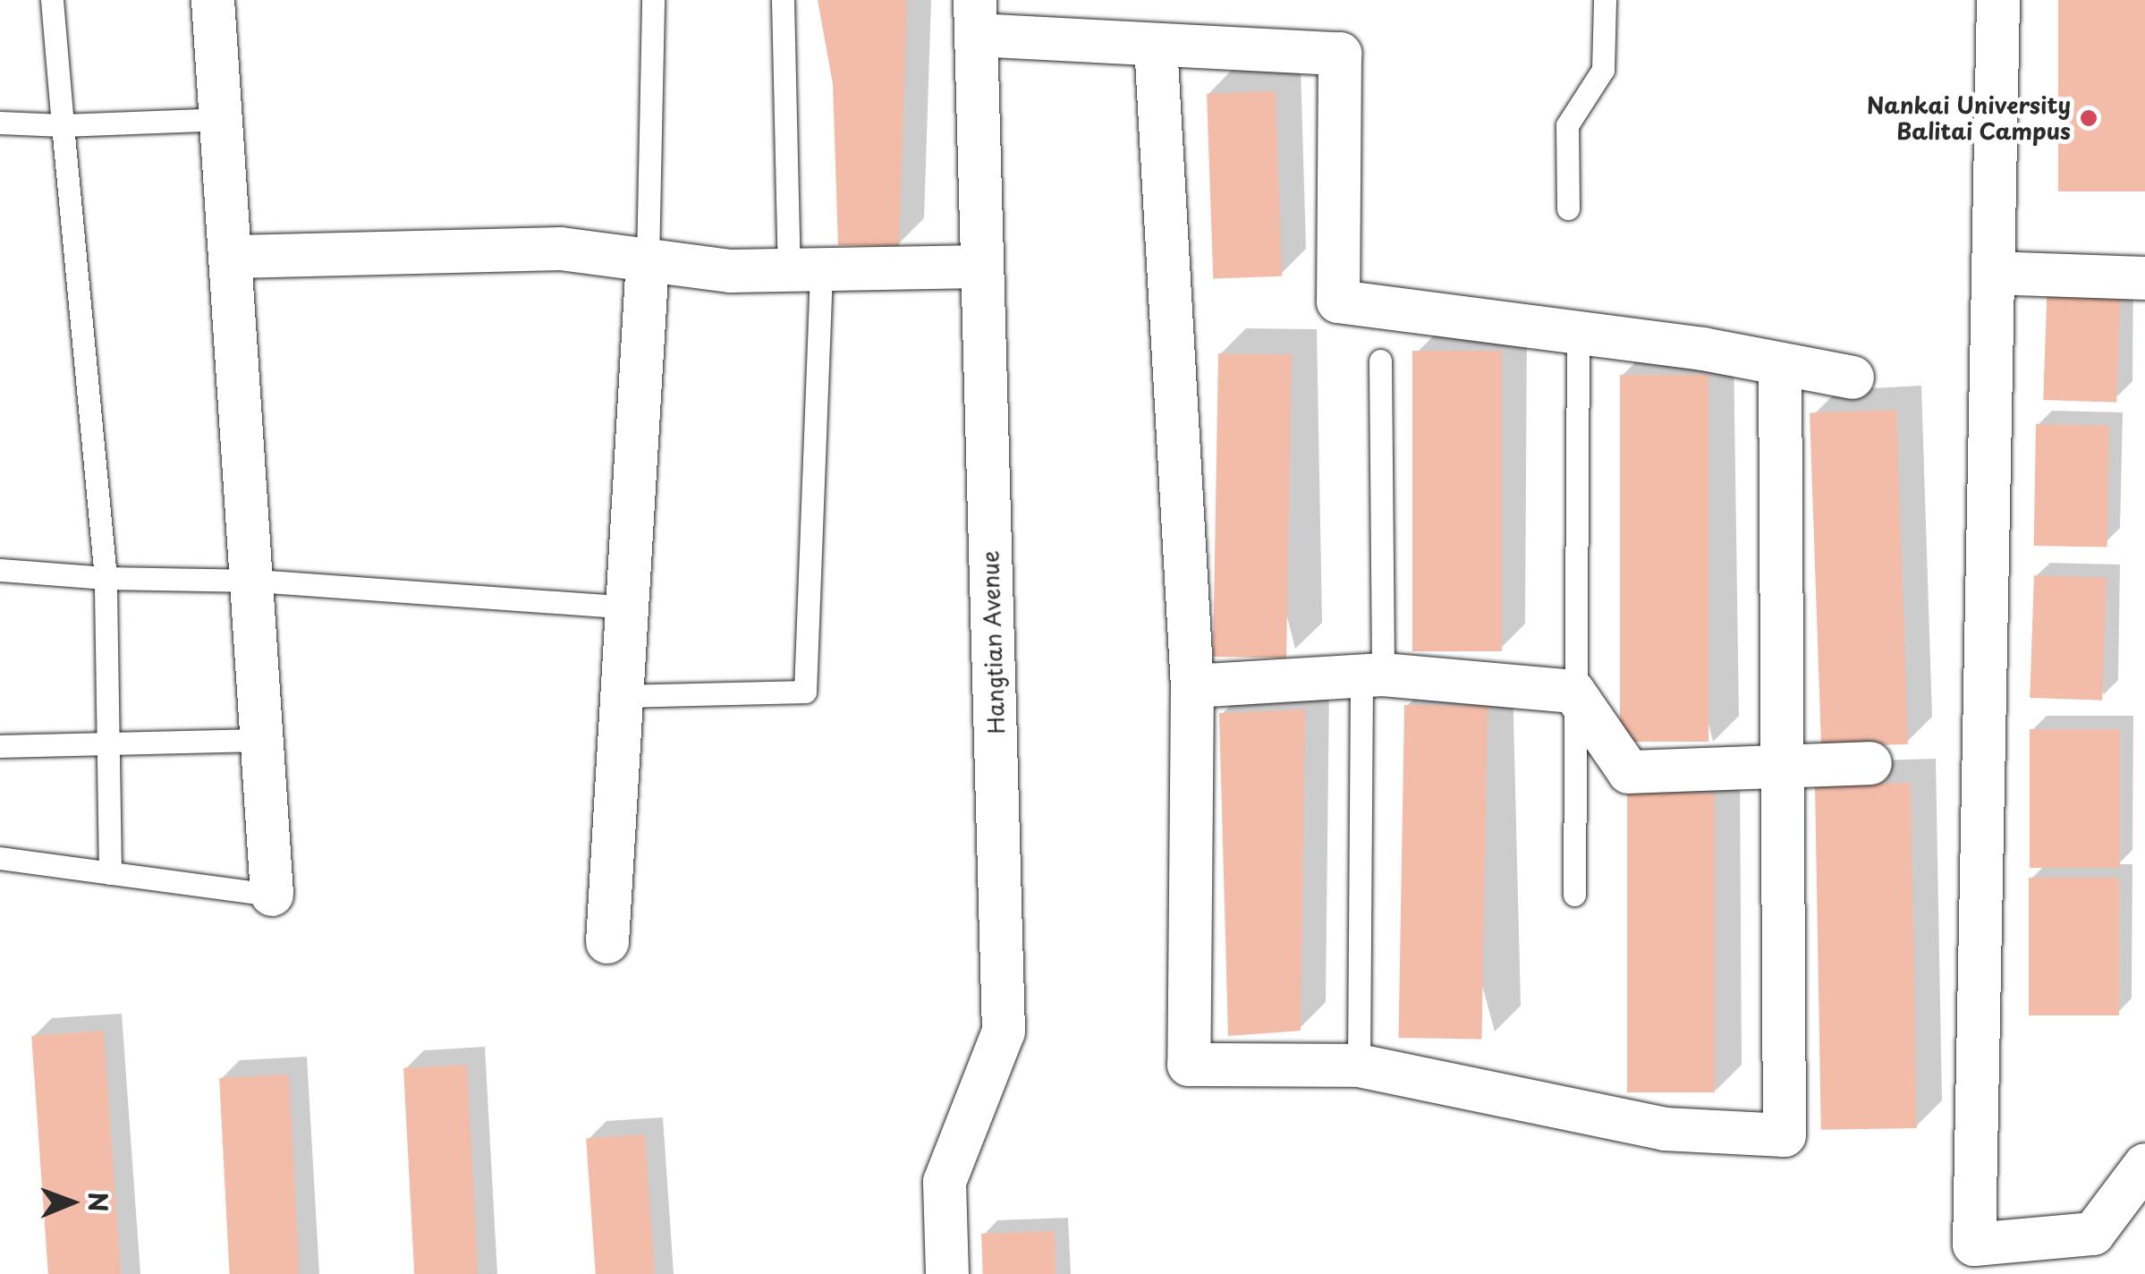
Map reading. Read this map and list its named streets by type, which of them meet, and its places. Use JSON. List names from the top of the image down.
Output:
{
  "streets": {
    "street": ["Hangtian Avenue"]
  },
  "places": ["Nankai University Balitai Campus"],
  "north": "right"
}
